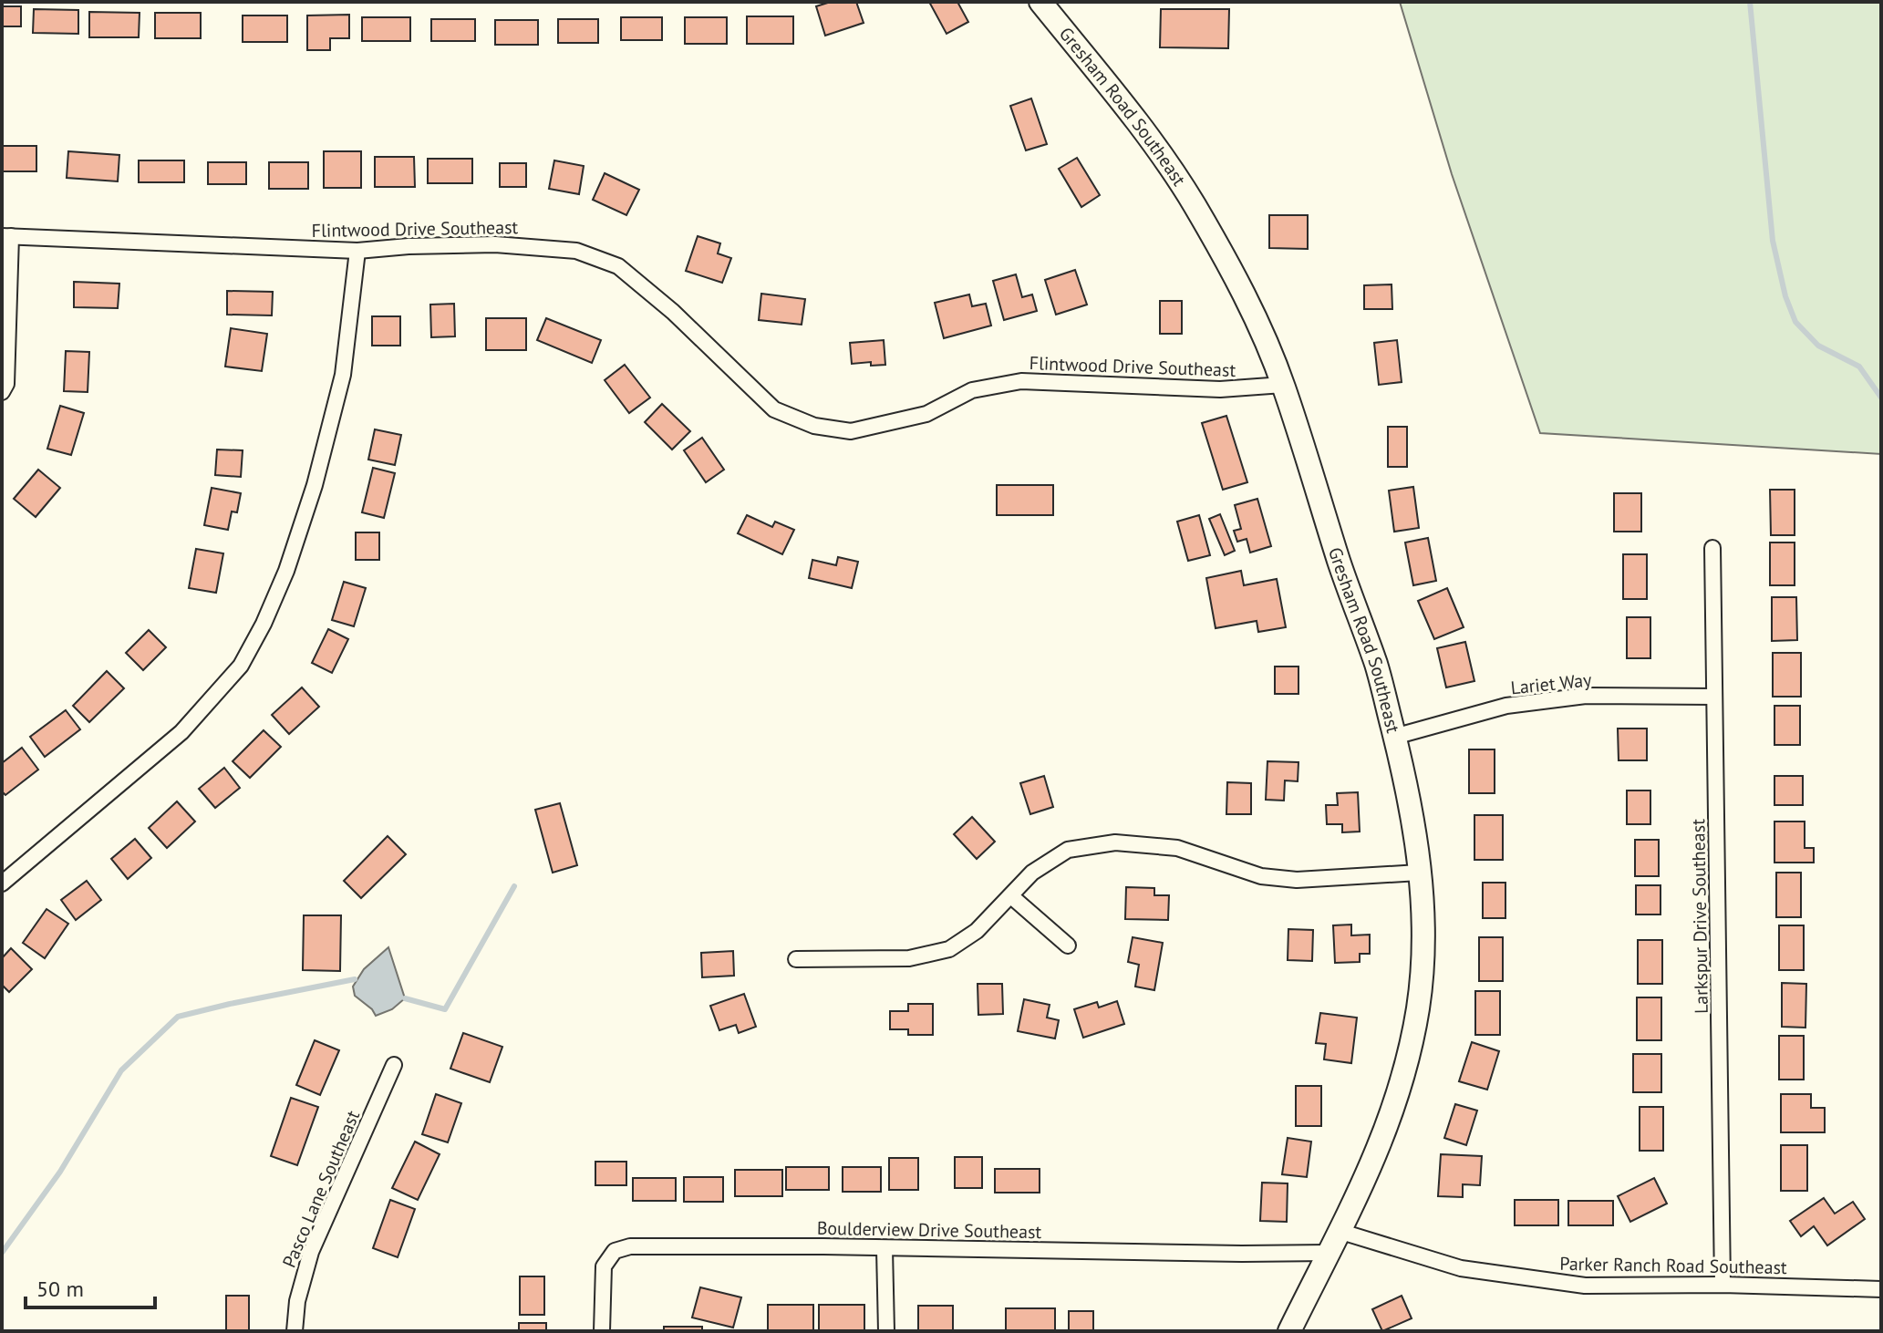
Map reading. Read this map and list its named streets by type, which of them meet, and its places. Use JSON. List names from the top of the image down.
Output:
{
  "streets": {
    "street": [
      "Gresham Road Southeast",
      "Flintwood Drive Southeast",
      "Lariet Way",
      "Larkspur Drive Southeast",
      "Pasco Lane Southeast",
      "Boulderview Drive Southeast",
      "Parker Ranch Road Southeast"
    ]
  },
  "crossings": [
    ["Gresham Road Southeast", "Flintwood Drive Southeast"],
    ["Gresham Road Southeast", "Lariet Way"],
    ["Gresham Road Southeast", "Boulderview Drive Southeast"],
    ["Gresham Road Southeast", "Parker Ranch Road Southeast"],
    ["Lariet Way", "Larkspur Drive Southeast"],
    ["Larkspur Drive Southeast", "Parker Ranch Road Southeast"]
  ],
  "scale_bar": "50 m"
}
